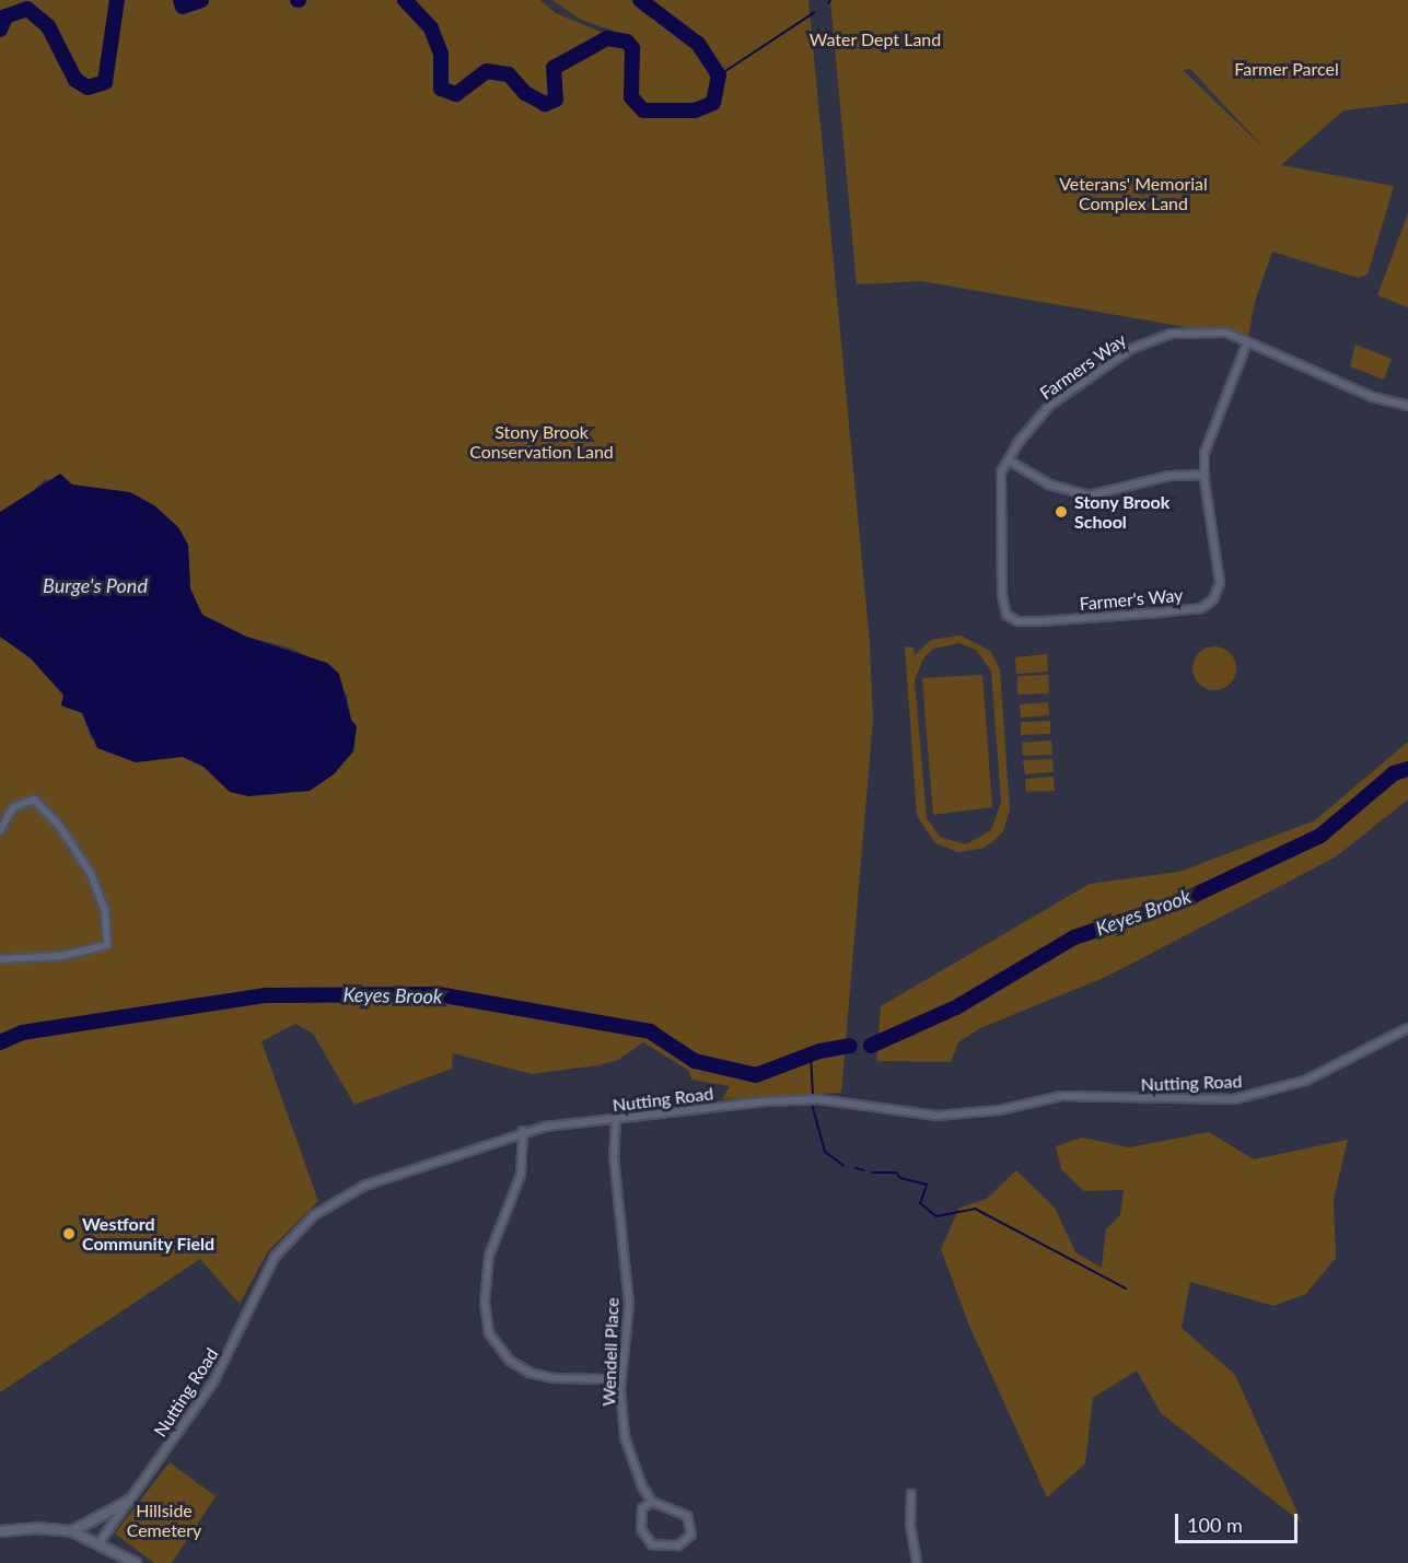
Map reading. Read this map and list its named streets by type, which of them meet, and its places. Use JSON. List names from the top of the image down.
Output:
{
  "streets": {
    "street": [
      "Farmers Way",
      "Farmer's Way",
      "Nutting Road",
      "Wendell Place"
    ]
  },
  "crossings": [
    ["Farmers Way", "Farmer's Way"],
    ["Nutting Road", "Wendell Place"]
  ],
  "water": ["Burge's Pond", "Keyes Brook"],
  "parks": [
    "Water Dept Land",
    "Farmer Parcel",
    "Veterans' Memorial Complex Land",
    "Stony Brook Conservation Land",
    "Hillside Cemetery"
  ],
  "places": ["Stony Brook School", "Westford Community Field"],
  "scale_bar": "100 m"
}
